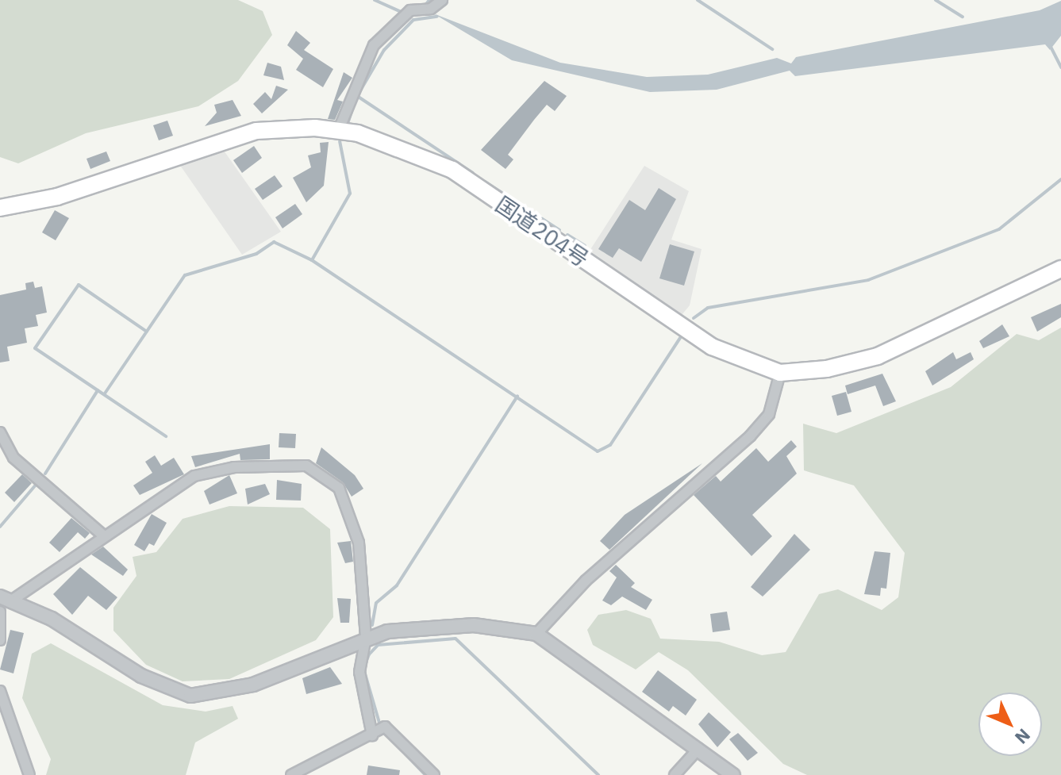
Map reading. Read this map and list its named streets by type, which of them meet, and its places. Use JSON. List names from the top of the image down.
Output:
{
  "streets": {
    "highway": ["国道204号"]
  },
  "north": "bottom right"
}
